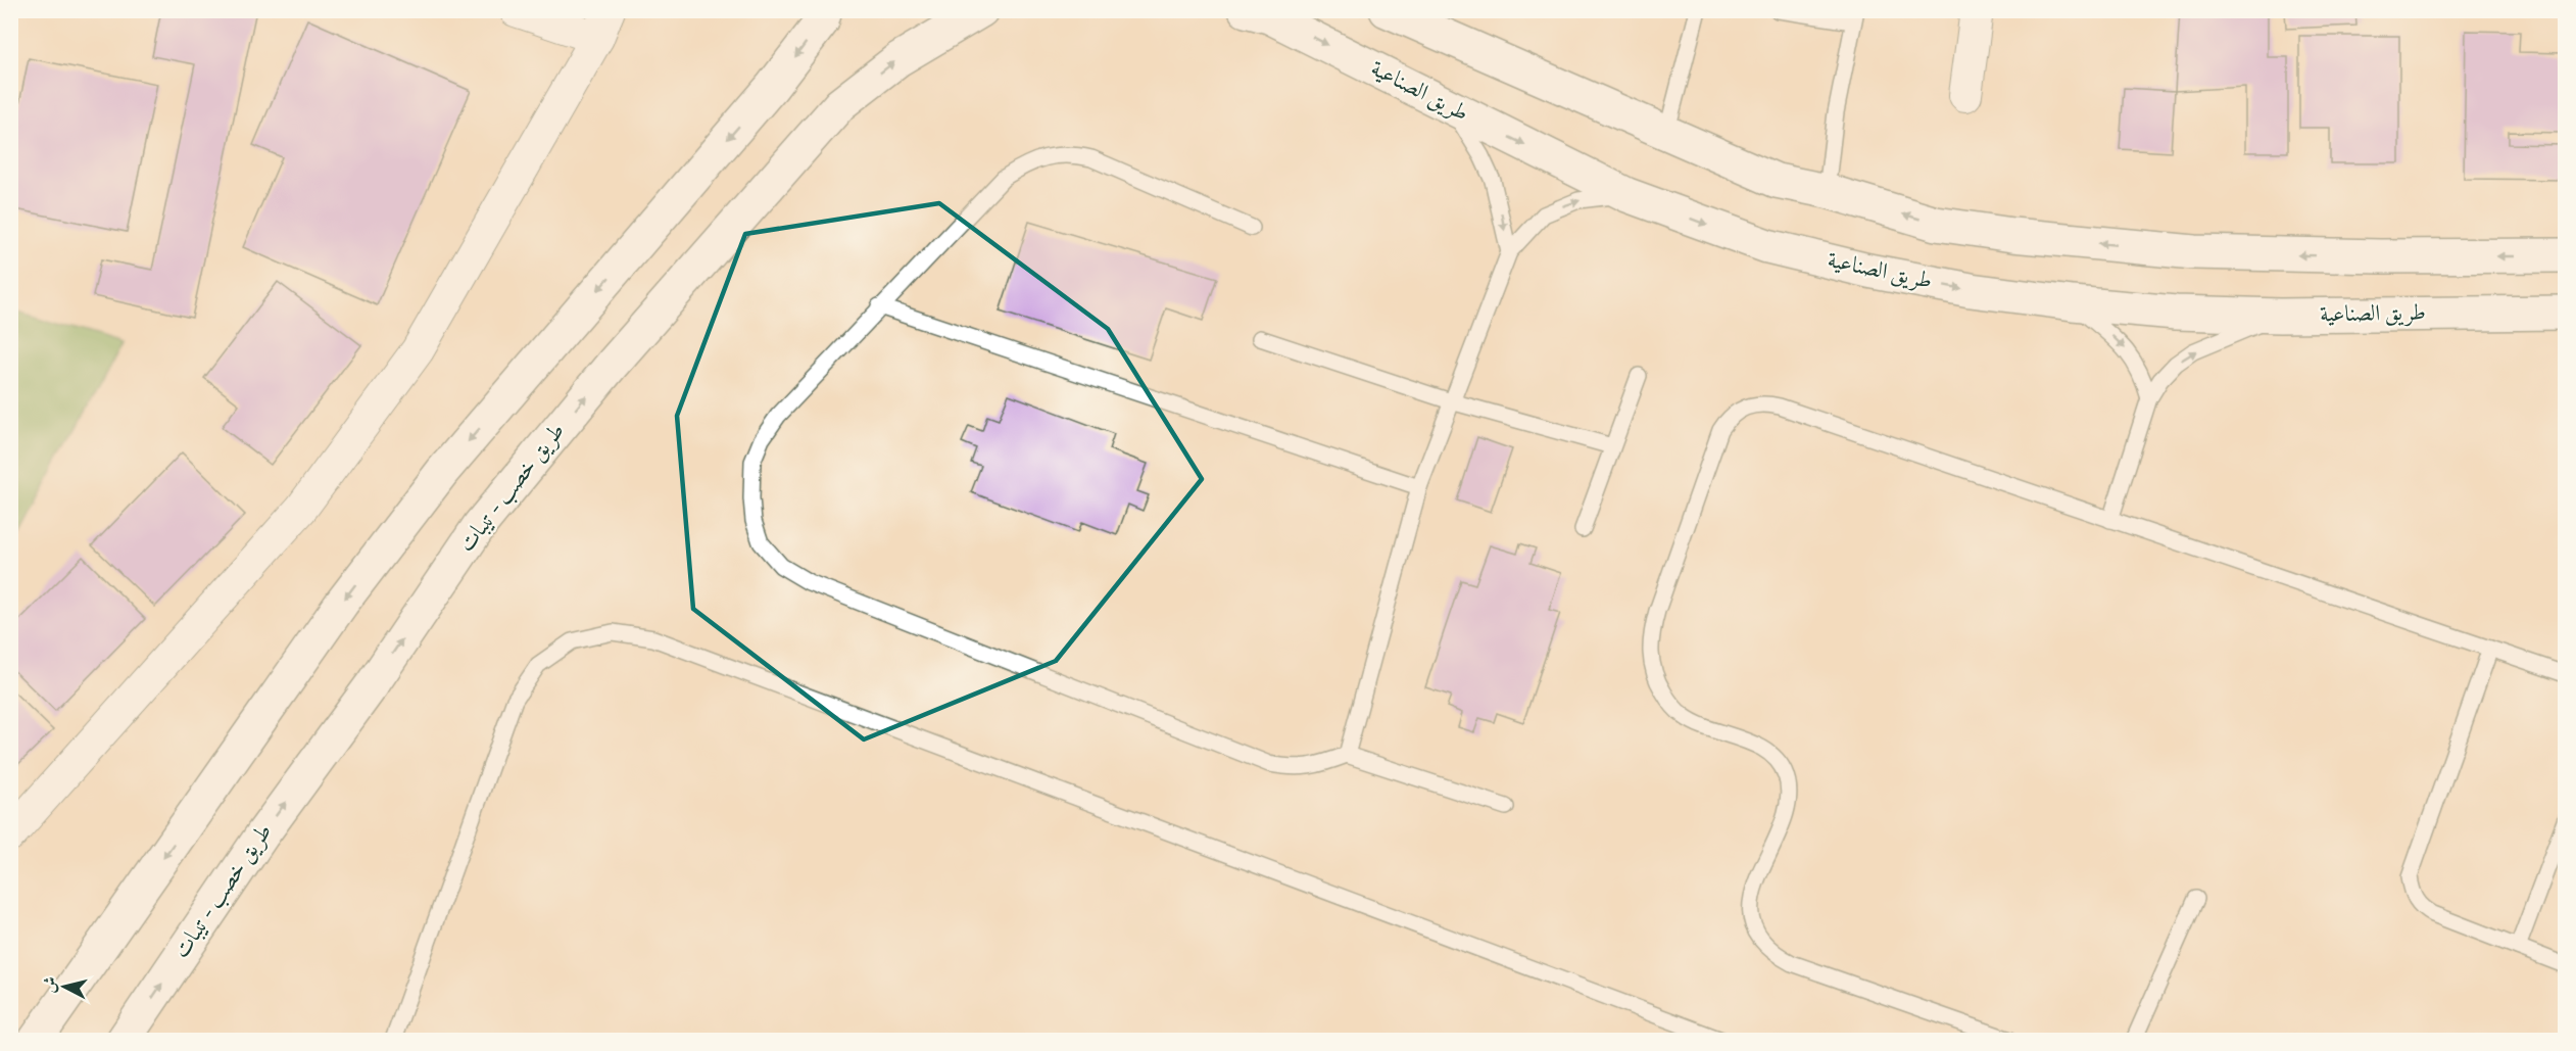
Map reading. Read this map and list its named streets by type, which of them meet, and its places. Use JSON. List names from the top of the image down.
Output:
{
  "streets": {
    "highway": ["طريق الصناعية", "طريق خصب - تيبات"]
  },
  "north": "left"
}
